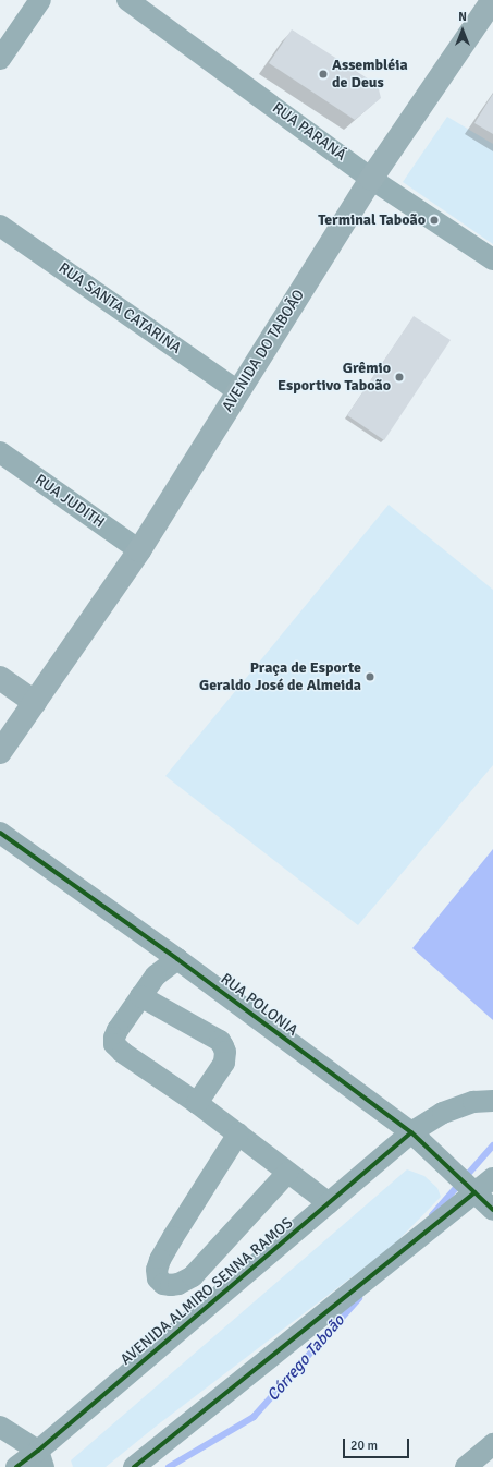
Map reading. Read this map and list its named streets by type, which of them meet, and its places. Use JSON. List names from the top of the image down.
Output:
{
  "streets": {
    "main road": ["AVENIDA DO TABOÃO"],
    "street": [
      "RUA PARANÁ",
      "RUA SANTA CATARINA",
      "RUA JUDITH",
      "RUA POLONIA",
      "AVENIDA ALMIRO SENNA RAMOS"
    ]
  },
  "crossings": [
    ["RUA PARANÁ", "AVENIDA DO TABOÃO"],
    ["RUA SANTA CATARINA", "AVENIDA DO TABOÃO"],
    ["AVENIDA DO TABOÃO", "RUA JUDITH"],
    ["RUA POLONIA", "AVENIDA ALMIRO SENNA RAMOS"]
  ],
  "water": ["Córrego Taboão"],
  "places": [
    "Assembléia de Deus",
    "Terminal Taboão",
    "Grêmio Esportivo Taboão",
    "Praça de Esporte Geraldo José de Almeida"
  ],
  "scale_bar": "20 m",
  "north": "top"
}
